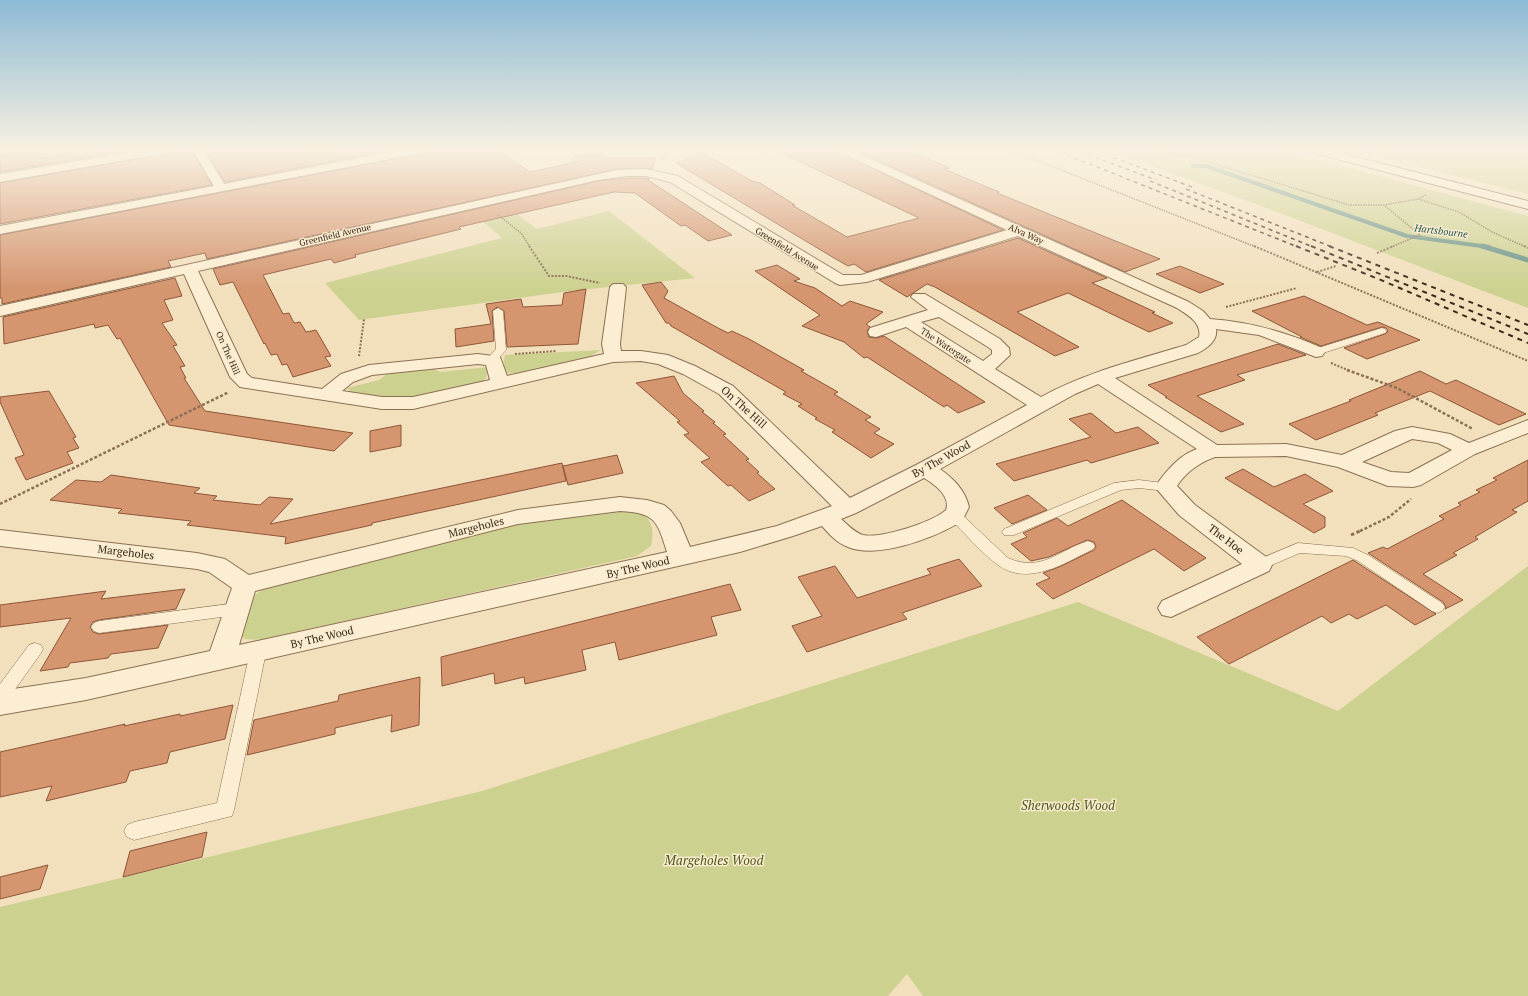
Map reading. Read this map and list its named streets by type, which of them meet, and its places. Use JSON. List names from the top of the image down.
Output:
{
  "streets": {
    "street": [
      "Alva Way",
      "Greenfield Avenue",
      "The Watergate",
      "On The Hill",
      "By The Wood",
      "Margeholes",
      "The Hoe"
    ]
  },
  "crossings": [
    ["Alva Way", "Greenfield Avenue"],
    ["Alva Way", "By The Wood"],
    ["Greenfield Avenue", "On The Hill"],
    ["The Watergate", "By The Wood"],
    ["On The Hill", "By The Wood"],
    ["By The Wood", "Margeholes"]
  ],
  "water": ["Hartsbourne"],
  "parks": ["Sherwoods Wood", "Margeholes Wood"]
}
